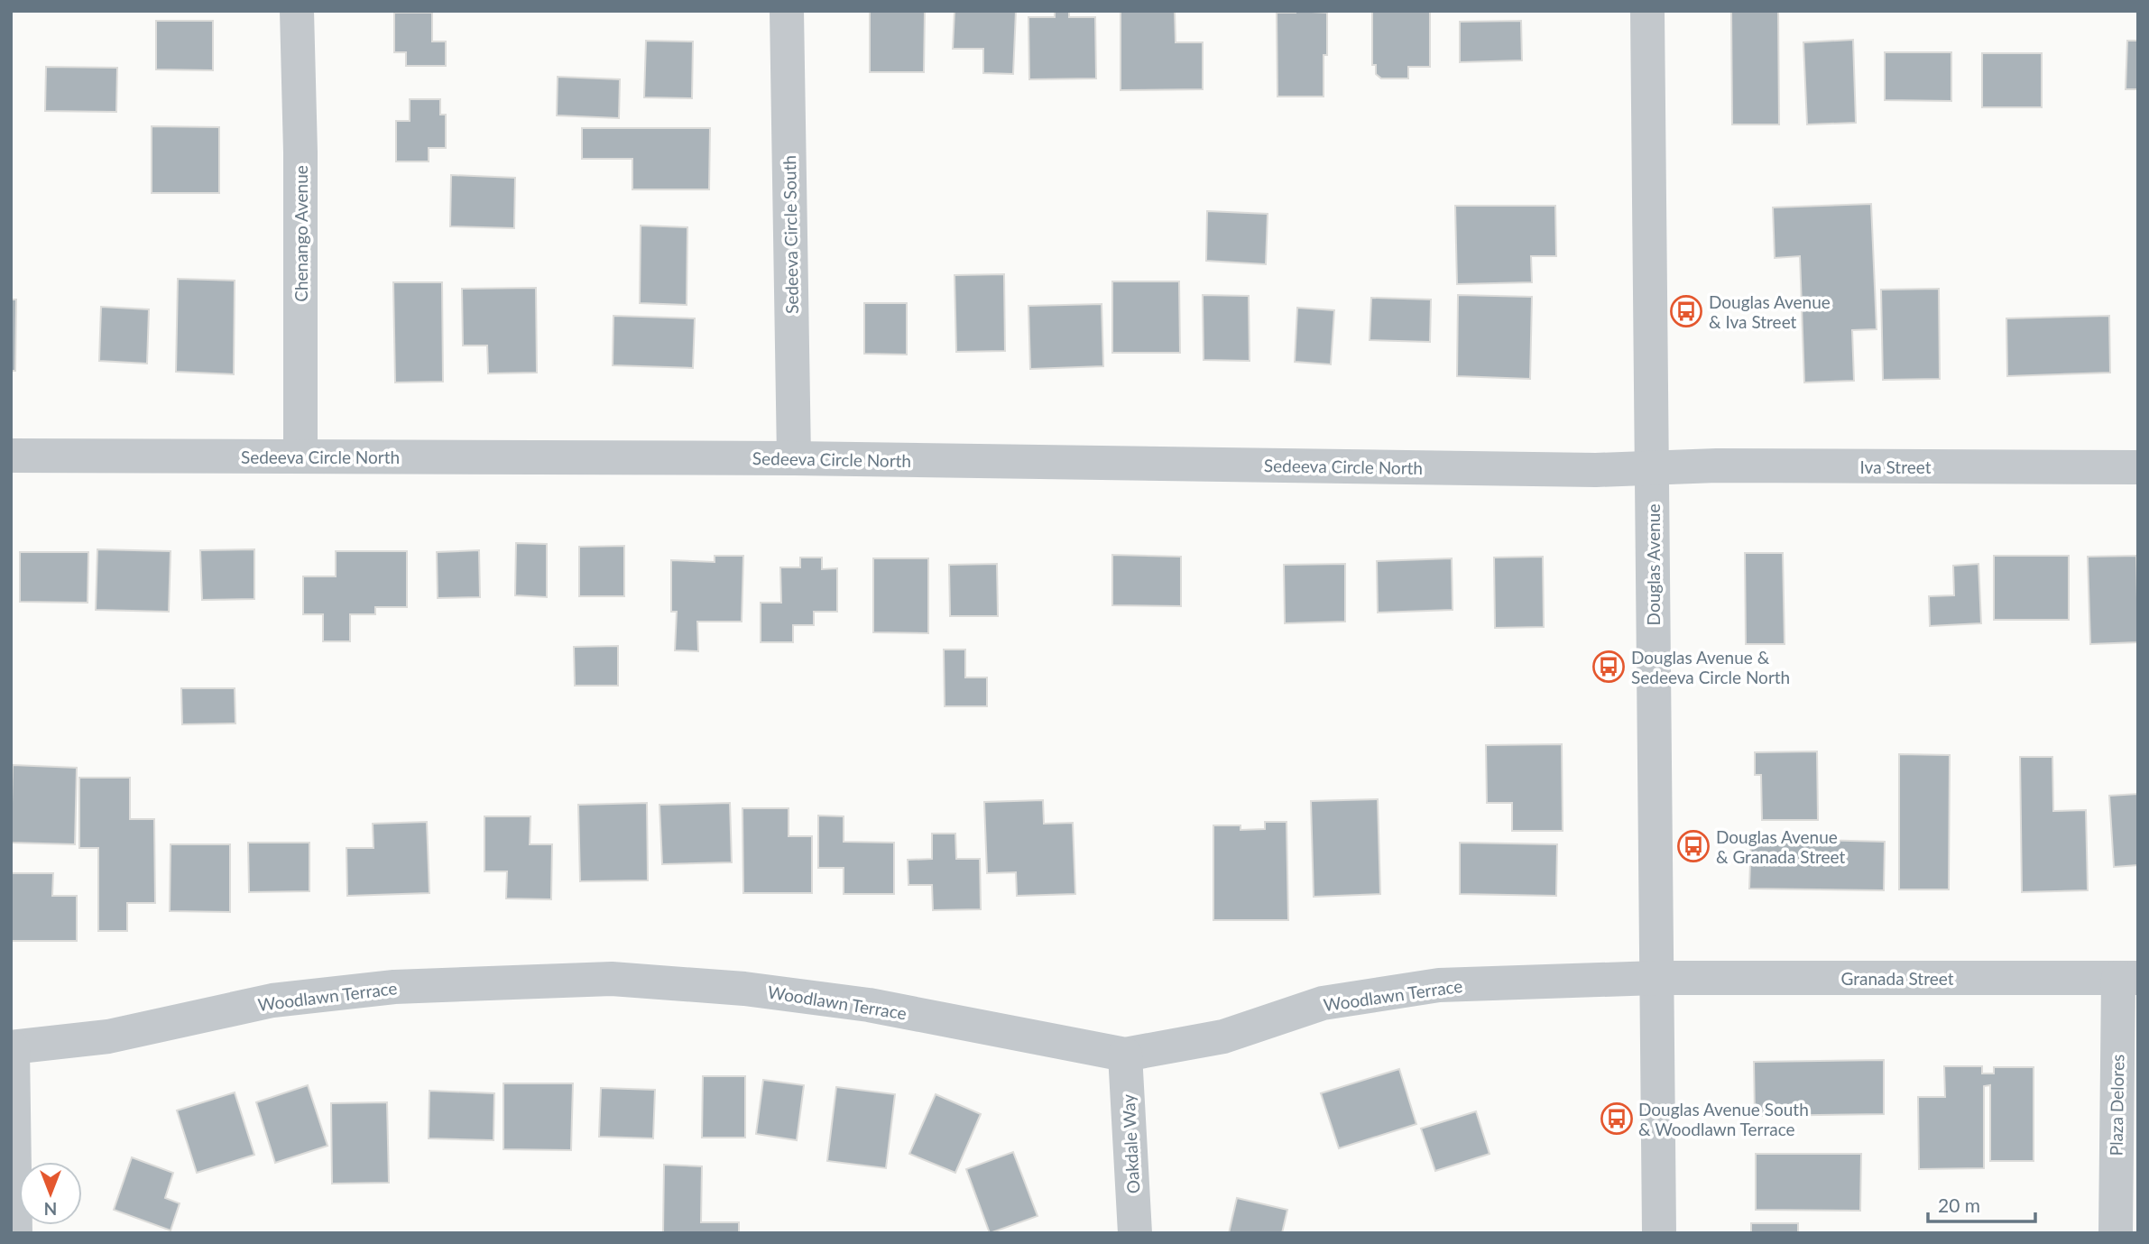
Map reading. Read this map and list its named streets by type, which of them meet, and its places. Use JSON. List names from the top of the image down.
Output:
{
  "streets": {
    "street": [
      "Chenango Avenue",
      "Sedeeva Circle South",
      "Sedeeva Circle North",
      "Iva Street",
      "Douglas Avenue",
      "Granada Street",
      "Woodlawn Terrace",
      "Plaza Delores",
      "Oakdale Way"
    ]
  },
  "crossings": [
    ["Chenango Avenue", "Sedeeva Circle North"],
    ["Sedeeva Circle South", "Sedeeva Circle North"],
    ["Sedeeva Circle North", "Iva Street"],
    ["Sedeeva Circle North", "Douglas Avenue"],
    ["Iva Street", "Douglas Avenue"],
    ["Douglas Avenue", "Granada Street"],
    ["Douglas Avenue", "Woodlawn Terrace"],
    ["Granada Street", "Woodlawn Terrace"],
    ["Granada Street", "Plaza Delores"],
    ["Woodlawn Terrace", "Oakdale Way"]
  ],
  "places": {
    "bus stop": [
      "Douglas Avenue & Iva Street",
      "Douglas Avenue & Sedeeva Circle North",
      "Douglas Avenue & Granada Street",
      "Douglas Avenue South & Woodlawn Terrace"
    ]
  },
  "scale_bar": "20 m",
  "north": "bottom"
}
